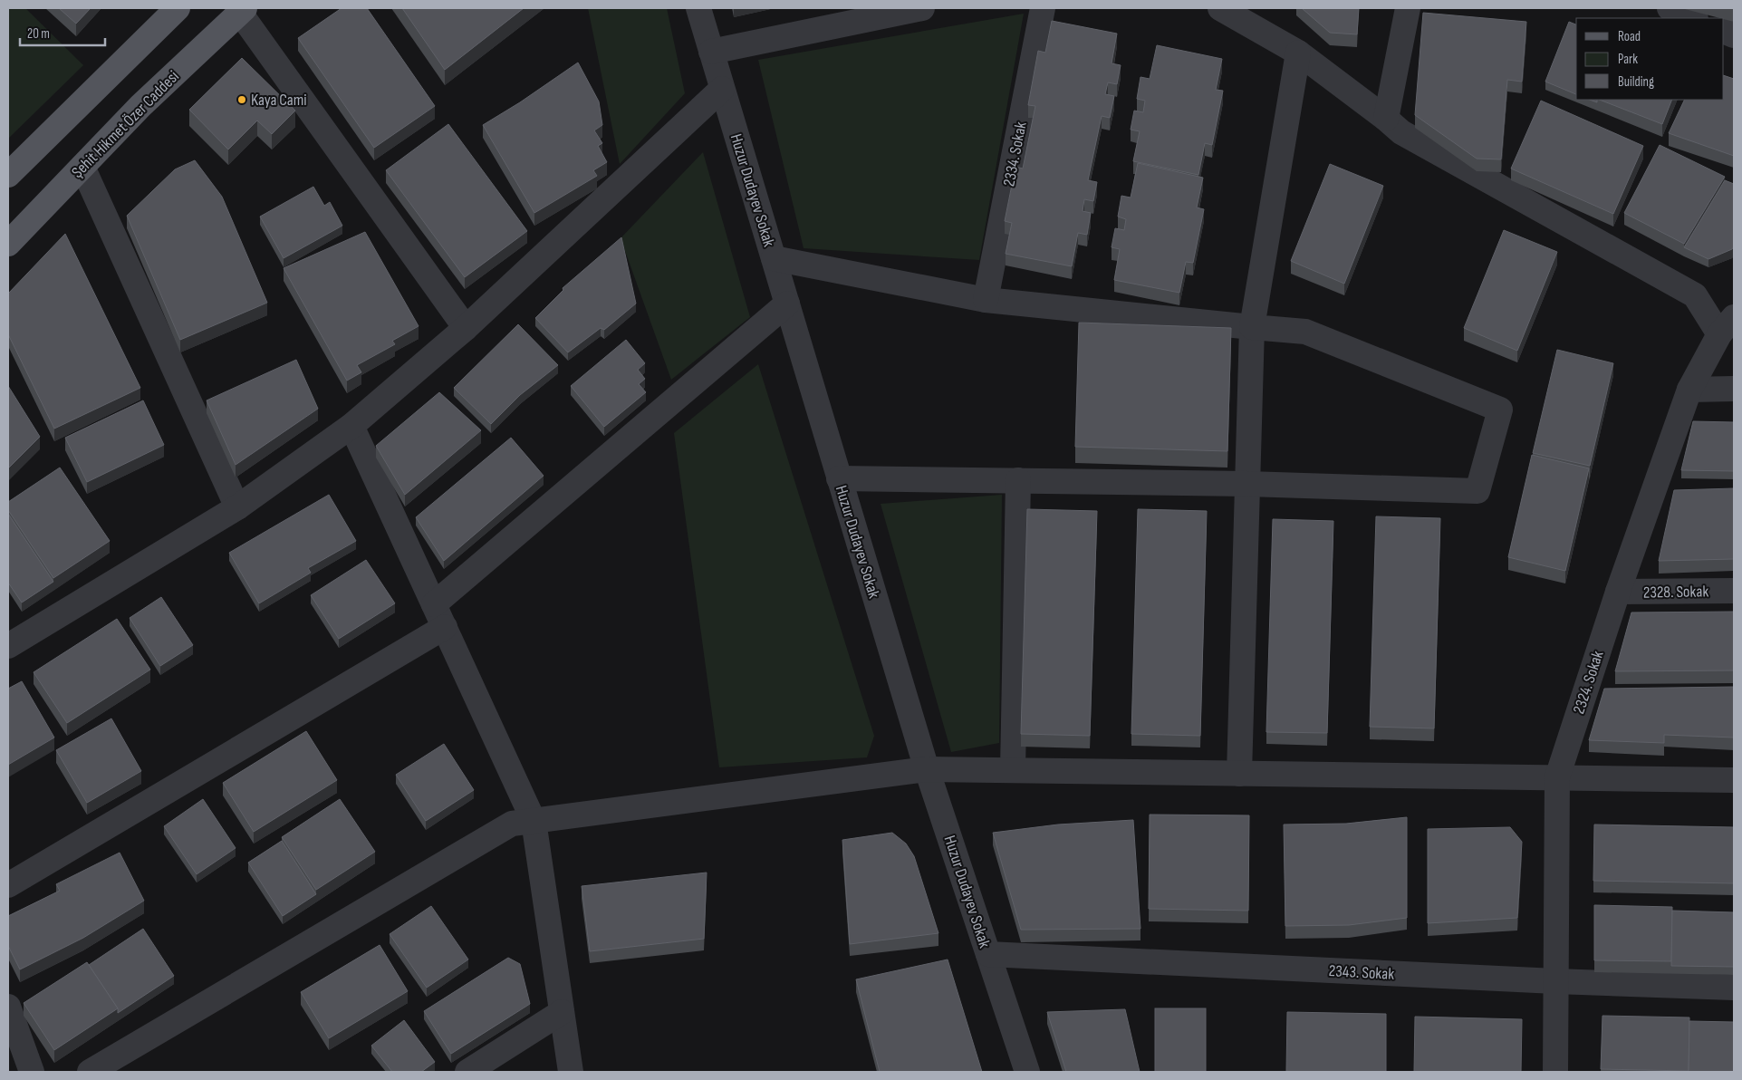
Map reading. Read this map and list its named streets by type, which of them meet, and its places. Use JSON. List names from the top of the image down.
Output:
{
  "streets": {
    "main road": ["Şehit Hikmet Özer Caddesi"],
    "street": [
      "2334. Sokak",
      "Huzur Dudayev Sokak",
      "2328. Sokak",
      "2324. Sokak",
      "2343. Sokak"
    ]
  },
  "crossings": [
    ["Huzur Dudayev Sokak", "2343. Sokak"],
    ["2328. Sokak", "2324. Sokak"],
    ["2324. Sokak", "2343. Sokak"]
  ],
  "places": ["Kaya Cami"],
  "legend": ["Road", "Park", "Building"],
  "scale_bar": "20 m"
}
